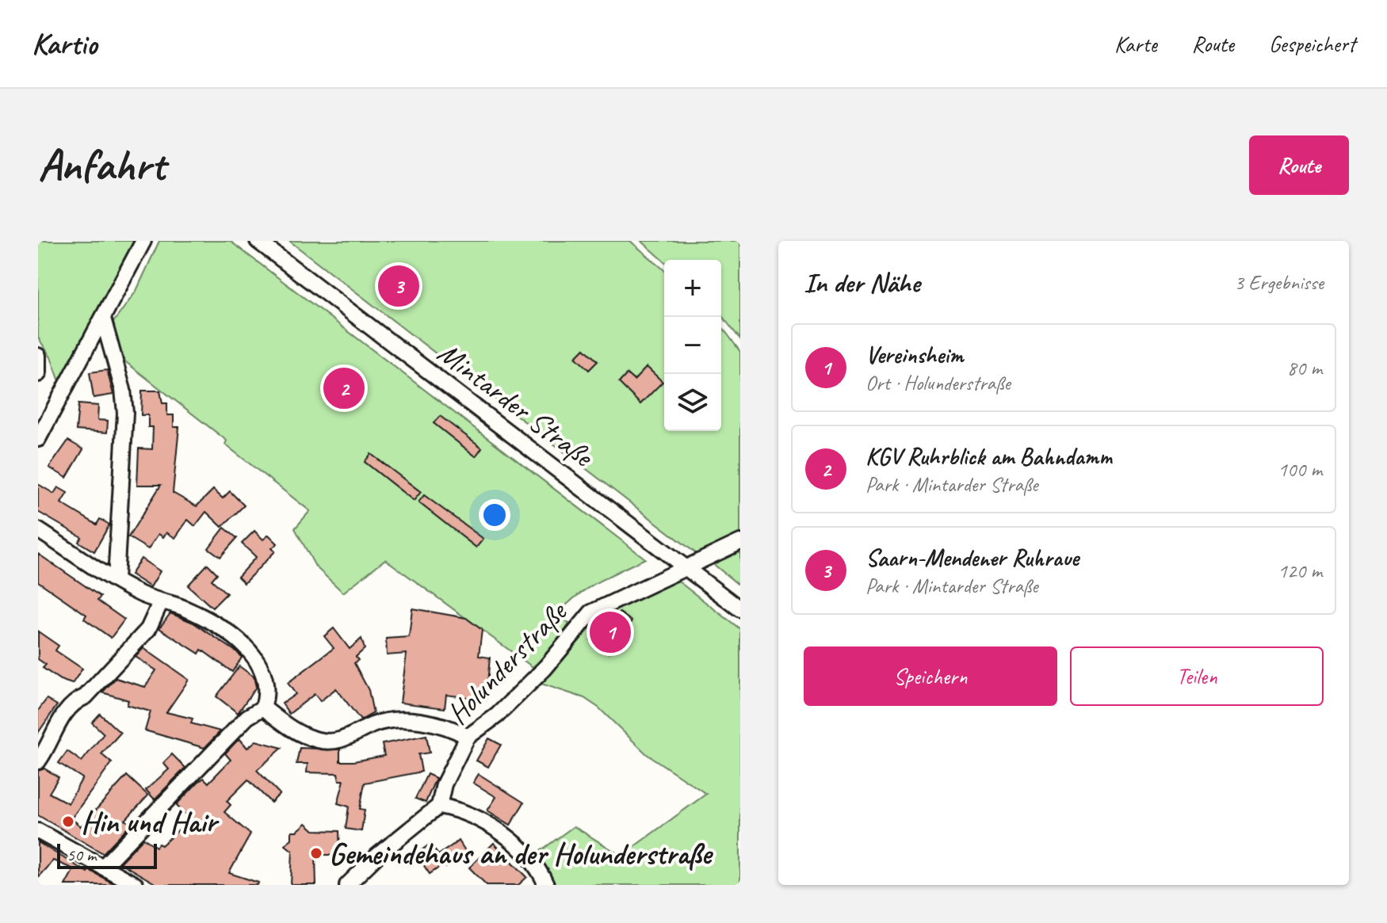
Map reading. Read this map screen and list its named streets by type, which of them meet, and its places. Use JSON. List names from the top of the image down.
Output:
{
  "streets": {
    "street": ["Mintarder Straße", "Holunderstraße"]
  },
  "crossings": [
    ["Mintarder Straße", "Holunderstraße"]
  ],
  "places": ["Hin und Hair", "Gemeindehaus an der Holunderstraße"],
  "scale_bar": "50 m",
  "page": {
    "header": "Kartio",
    "nav": ["Karte", "Route", "Gespeichert"],
    "buttons": [
      "Route",
      ["Speichern", "Teilen"]
    ],
    "title": "Anfahrt",
    "heading": ["In der Nähe", "3 Ergebnisse"],
    "map_buttons": ["+", "−"],
    "pins": ["3", "2", "1"],
    "list": [
      {
        "mark": "1",
        "name": "Vereinsheim",
        "note": "Ort · Holunderstraße",
        "value": "80 m"
      },
      {
        "mark": "2",
        "name": "KGV Ruhrblick am Bahndamm",
        "note": "Park · Mintarder Straße",
        "value": "100 m"
      },
      {
        "mark": "3",
        "name": "Saarn-Mendener Ruhraue",
        "note": "Park · Mintarder Straße",
        "value": "120 m"
      }
    ],
    "scale": "50 m"
  }
}
